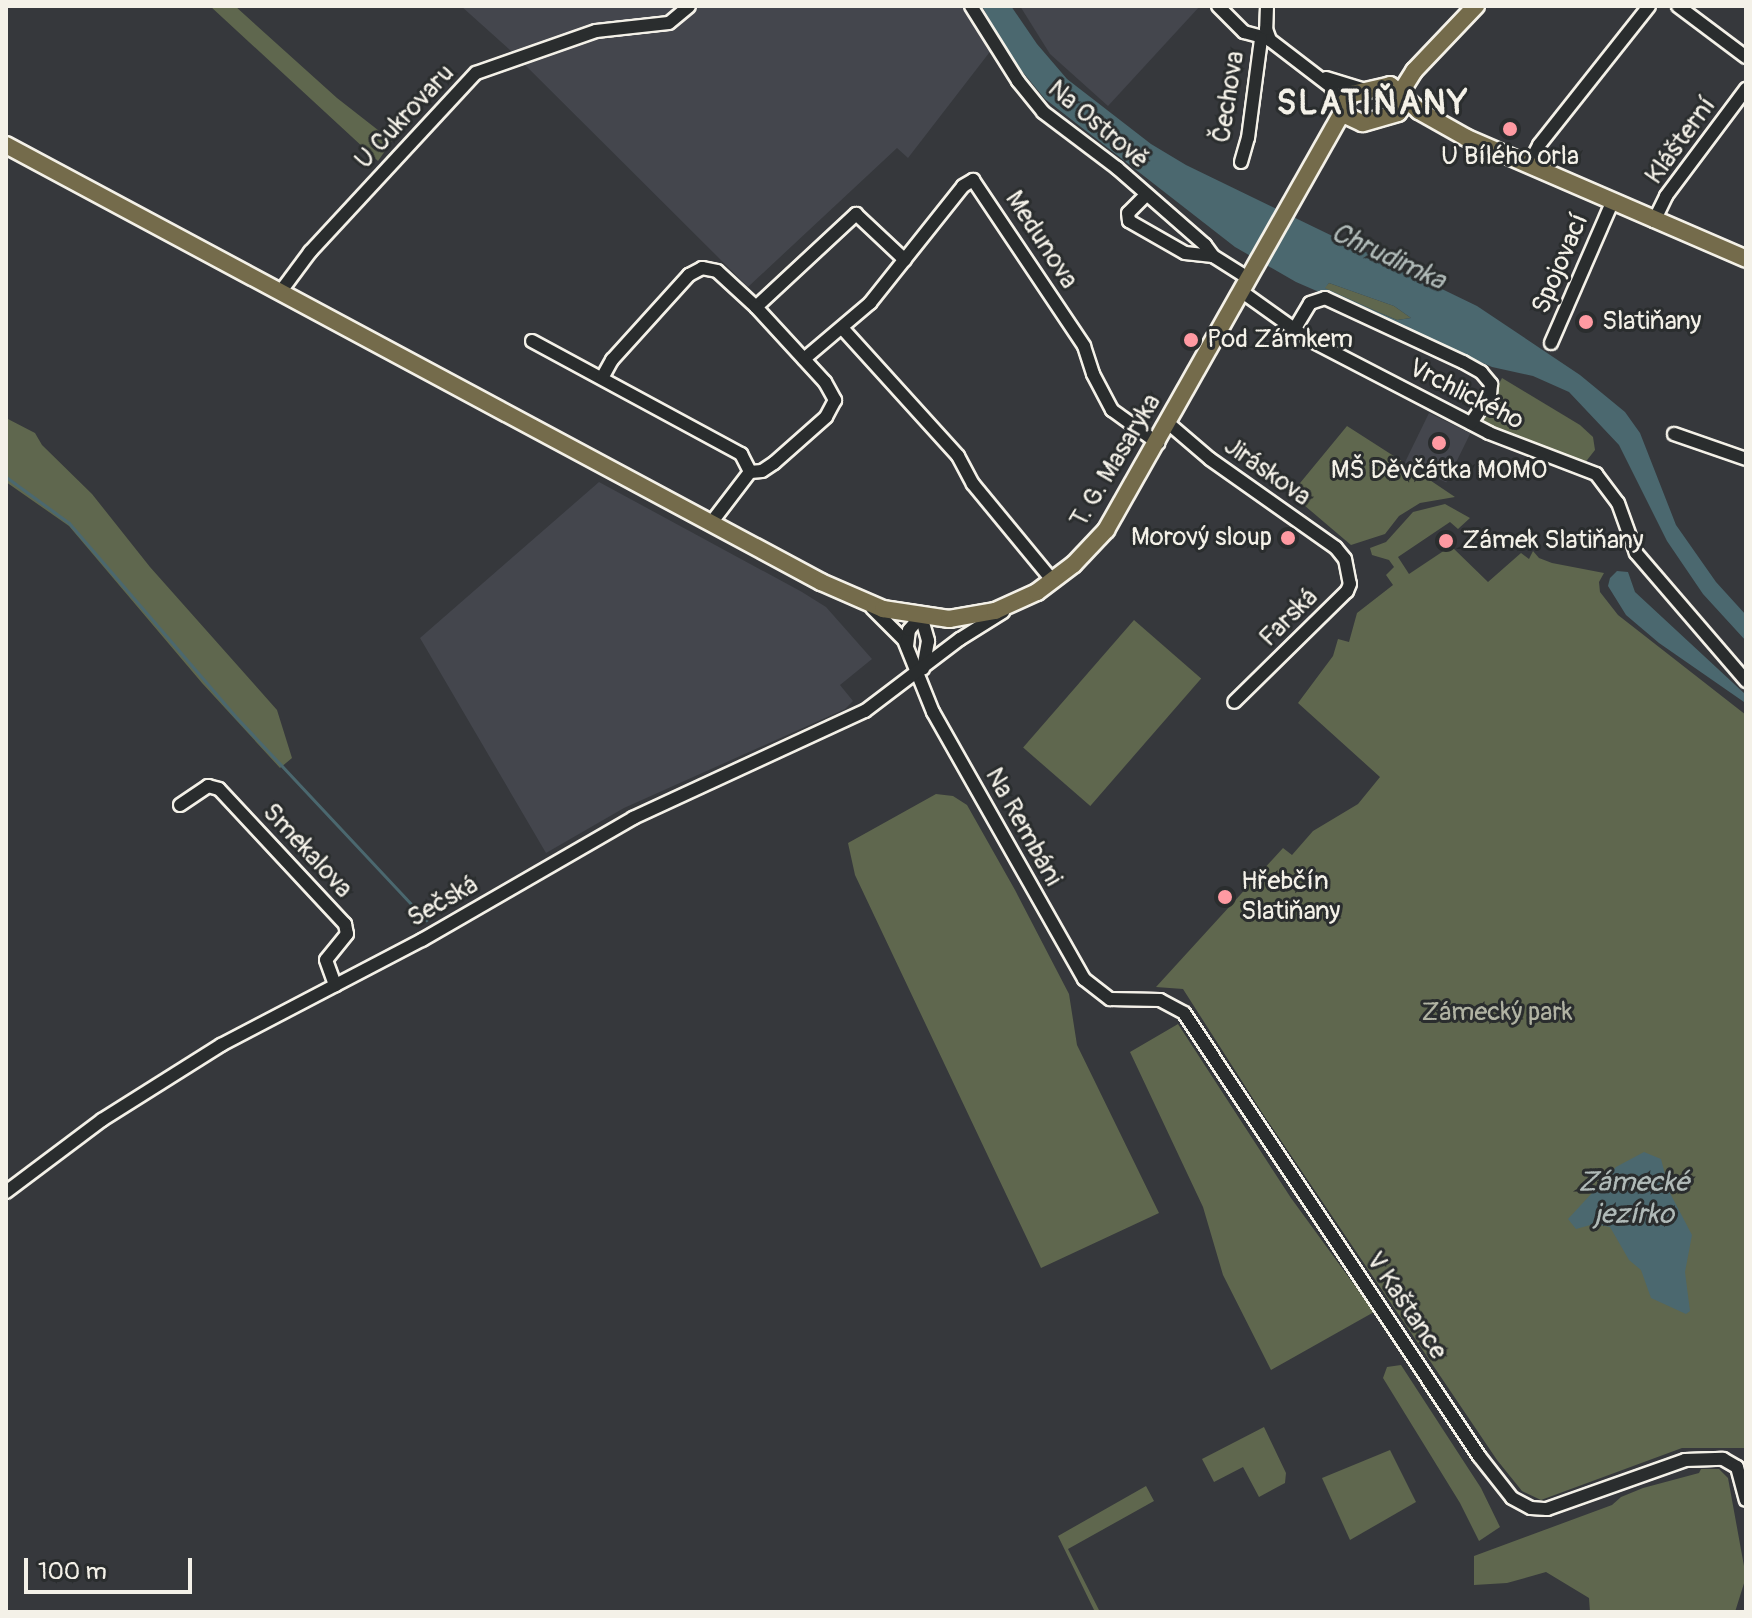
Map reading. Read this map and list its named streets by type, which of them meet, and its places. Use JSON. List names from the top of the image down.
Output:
{
  "streets": {
    "main road": ["T. G. Masaryka"],
    "street": [
      "Čechova",
      "U Cukrovaru",
      "Na Ostrově",
      "Klášterní",
      "Medunova",
      "Spojovací",
      "Vrchlického",
      "Jiráskova",
      "Farská",
      "Na Rembáni",
      "Smekalova",
      "Sečská",
      "V Kaštance"
    ]
  },
  "crossings": [
    ["U Cukrovaru", "T. G. Masaryka"],
    ["Na Ostrově", "Vrchlického"],
    ["Na Ostrově", "T. G. Masaryka"],
    ["Klášterní", "T. G. Masaryka"],
    ["Medunova", "T. G. Masaryka"],
    ["Spojovací", "T. G. Masaryka"],
    ["Vrchlického", "T. G. Masaryka"],
    ["T. G. Masaryka", "Jiráskova"],
    ["T. G. Masaryka", "Sečská"],
    ["Jiráskova", "Farská"],
    ["Na Rembáni", "Sečská"],
    ["Na Rembáni", "V Kaštance"],
    ["Smekalova", "Sečská"]
  ],
  "districts": ["SLATIŇANY"],
  "water": ["Chrudimka", "Zámecké jezírko"],
  "parks": ["Zámecký park"],
  "places": [
    "U Bílého orla",
    "Slatiňany",
    "Pod Zámkem",
    "MŠ Děvčátka MOMO",
    "Morový sloup",
    "Zámek Slatiňany",
    "Hřebčín Slatiňany"
  ],
  "scale_bar": "100 m"
}
